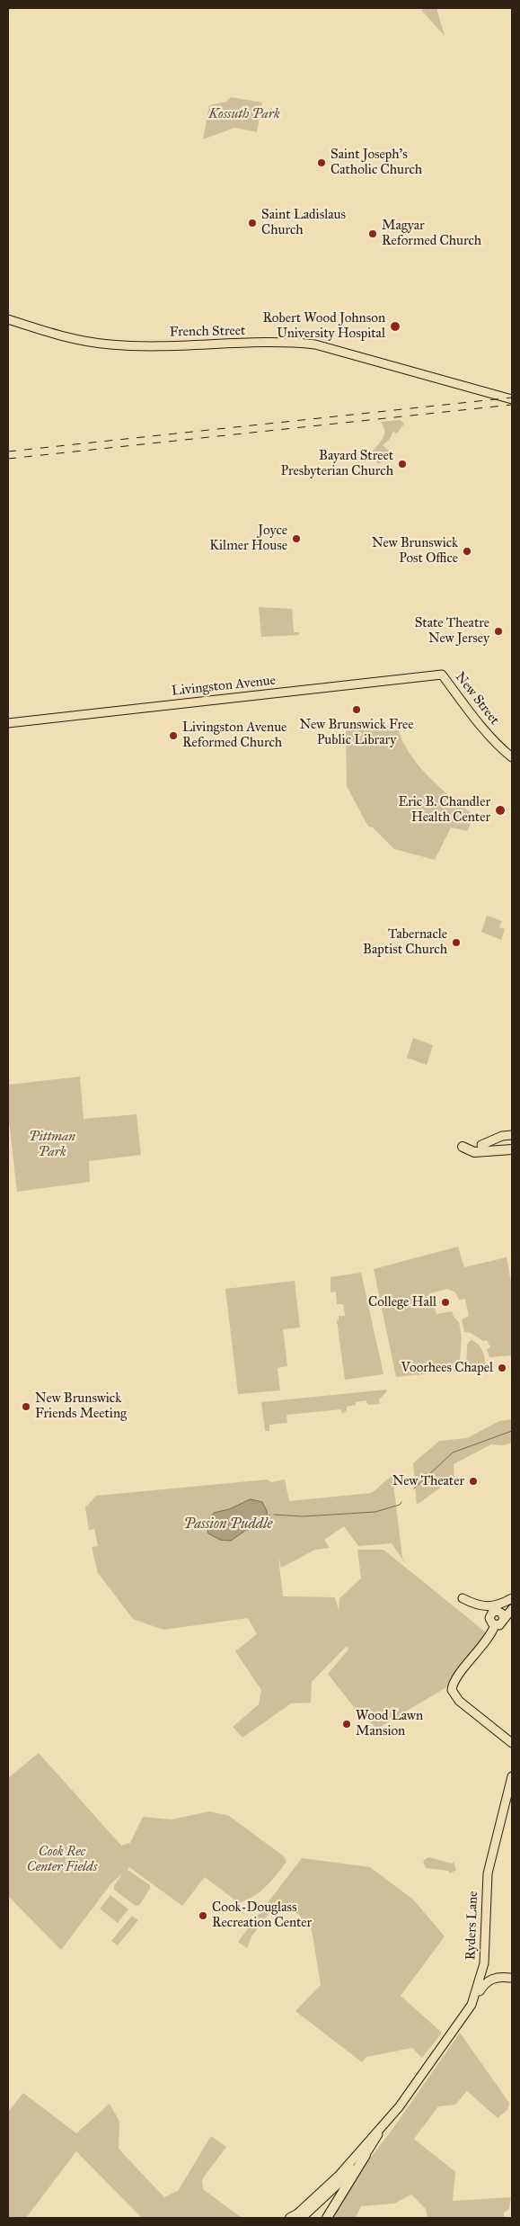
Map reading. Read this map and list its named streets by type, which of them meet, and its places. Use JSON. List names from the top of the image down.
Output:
{
  "streets": {
    "main road": [
      "French Street",
      "Livingston Avenue",
      "New Street",
      "Ryders Lane"
    ]
  },
  "crossings": [
    ["Livingston Avenue", "New Street"]
  ],
  "water": ["Passion Puddle"],
  "parks": ["Kossuth Park", "Pittman Park", "Cook Rec Center Fields"],
  "places": [
    "Saint Joseph’s Catholic Church",
    "Saint Ladislaus Church",
    "Magyar Reformed Church",
    "Robert Wood Johnson University Hospital",
    "Bayard Street Presbyterian Church",
    "Joyce Kilmer House",
    "New Brunswick Post Office",
    "State Theatre New Jersey",
    "New Brunswick Free Public Library",
    "Livingston Avenue Reformed Church",
    "Eric B. Chandler Health Center",
    "Tabernacle Baptist Church",
    "College Hall",
    "Voorhees Chapel",
    "New Brunswick Friends Meeting",
    "New Theater",
    "Wood Lawn Mansion",
    "Cook-Douglass Recreation Center"
  ]
}
